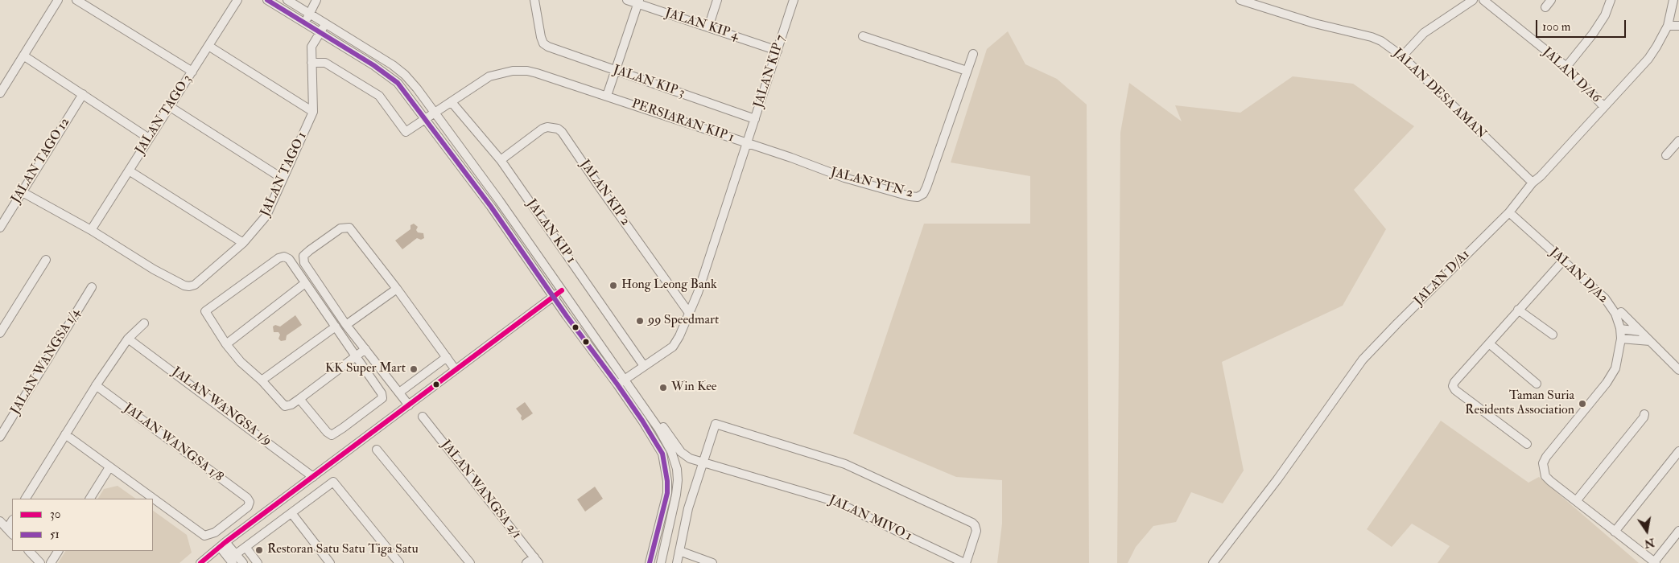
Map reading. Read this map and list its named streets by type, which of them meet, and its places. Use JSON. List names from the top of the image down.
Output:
{
  "streets": {
    "street": [
      "JALAN KIP 4",
      "JALAN KIP 7",
      "JALAN D/A6",
      "JALAN KIP 3",
      "JALAN DESA AMAN",
      "JALAN TAGO 3",
      "PERSIARAN KIP 1",
      "JALAN TAGO 12",
      "JALAN TAGO 1",
      "JALAN YTN 2",
      "JALAN KIP 2",
      "JALAN KIP 1",
      "JALAN D/A2",
      "JALAN D/A1",
      "JALAN WANGSA 1/4",
      "JALAN WANGSA 1/9",
      "JALAN WANGSA 1/8",
      "JALAN WANGSA 2/1",
      "JALAN MIVO 1"
    ]
  },
  "crossings": [
    ["JALAN KIP 4", "JALAN KIP 7"],
    ["JALAN KIP 7", "JALAN KIP 3"],
    ["JALAN KIP 7", "PERSIARAN KIP 1"],
    ["JALAN KIP 7", "JALAN YTN 2"],
    ["JALAN D/A6", "JALAN D/A1"],
    ["JALAN DESA AMAN", "JALAN D/A1"],
    ["JALAN TAGO 3", "JALAN TAGO 1"],
    ["PERSIARAN KIP 1", "JALAN TAGO 1"],
    ["PERSIARAN KIP 1", "JALAN YTN 2"],
    ["PERSIARAN KIP 1", "JALAN KIP 2"],
    ["PERSIARAN KIP 1", "JALAN KIP 1"],
    ["PERSIARAN KIP 1", "JALAN MIVO 1"],
    ["JALAN KIP 2", "JALAN KIP 1"],
    ["JALAN D/A2", "JALAN D/A1"]
  ],
  "places": [
    "Hong Leong Bank",
    "99 Speedmart",
    "KK Super Mart",
    "Win Kee",
    "Taman Suria Residents Association",
    "Restoran Satu Satu Tiga Satu"
  ],
  "lines": ["transit line 51", "transit line 30"],
  "legend": ["30", "51"],
  "scale_bar": "100 m",
  "north": "bottom"
}
